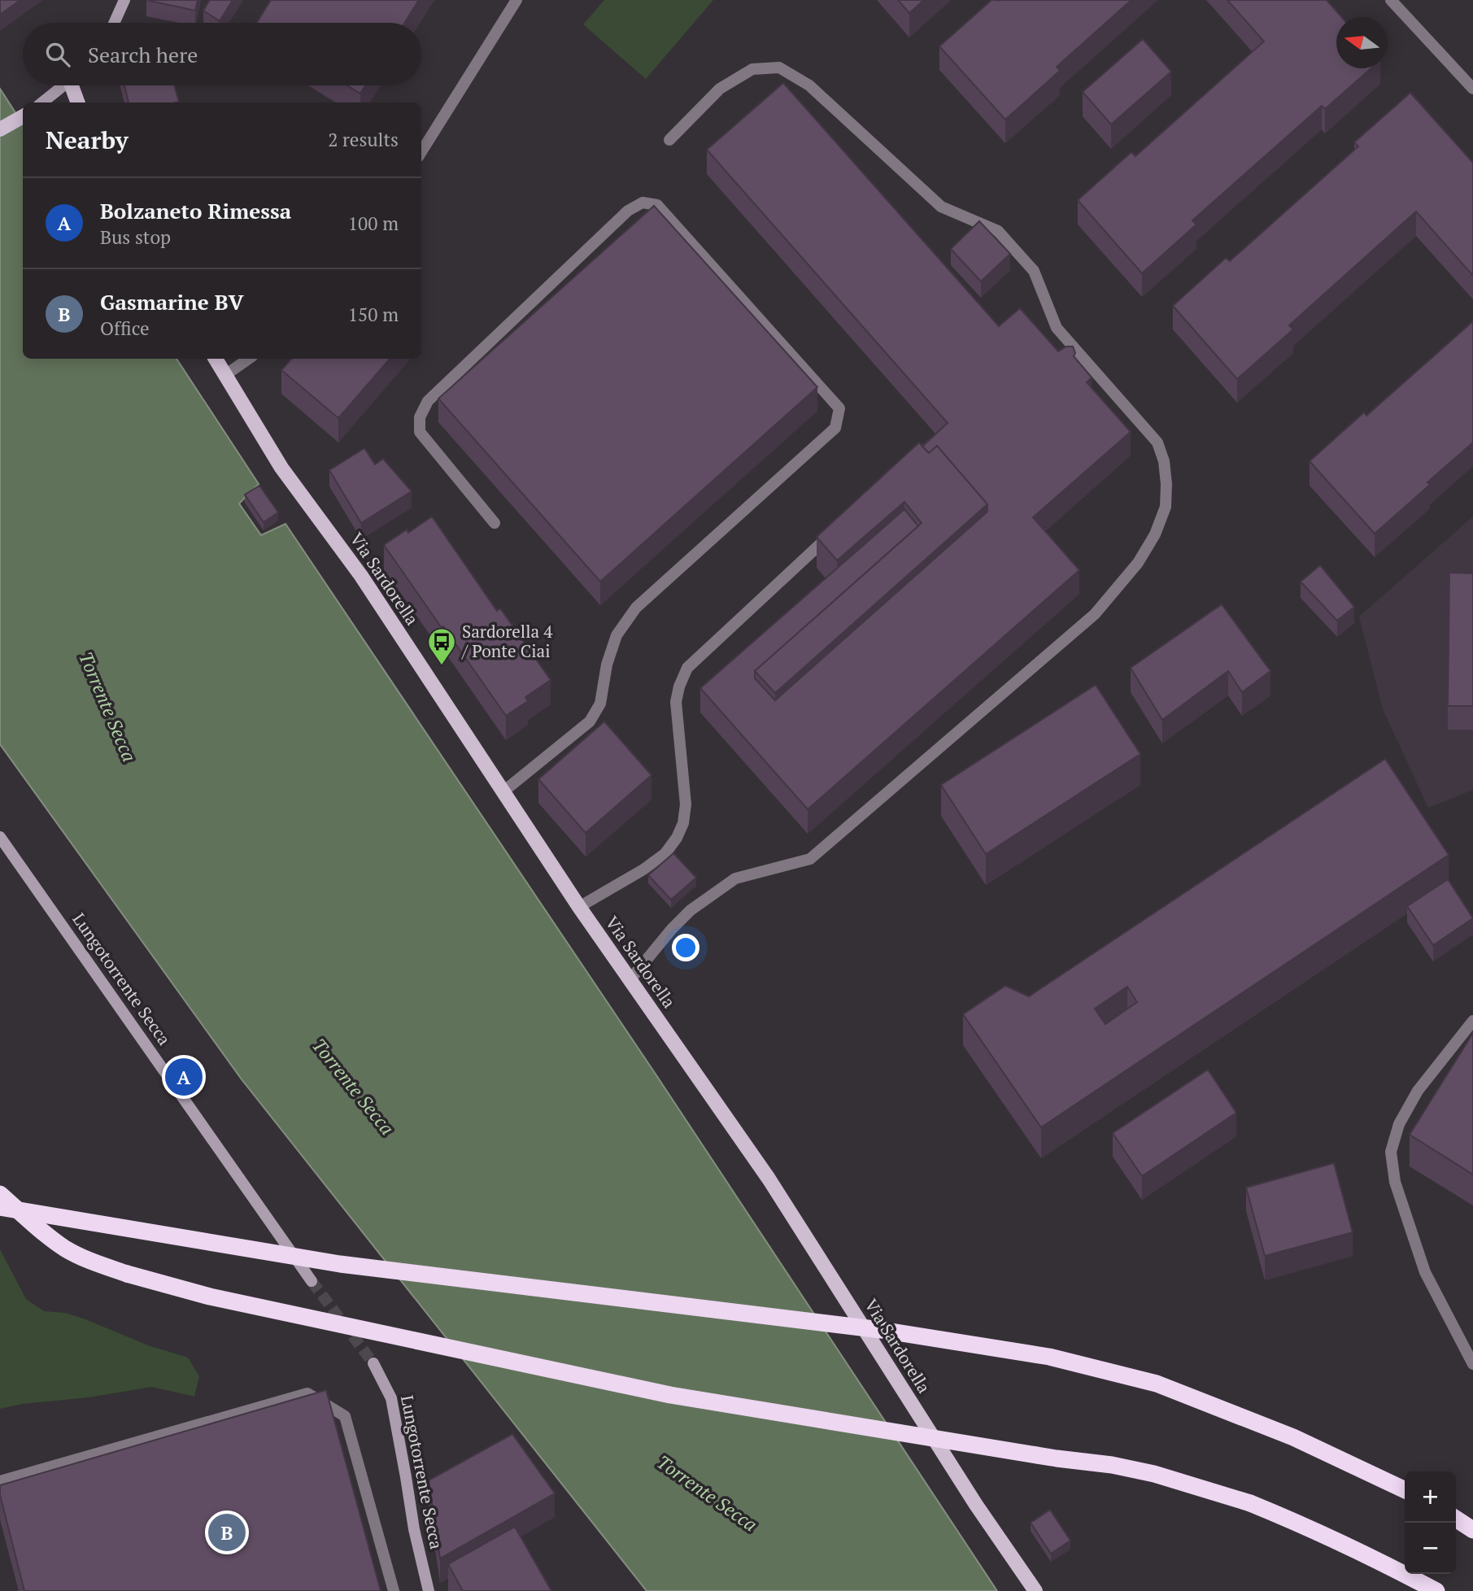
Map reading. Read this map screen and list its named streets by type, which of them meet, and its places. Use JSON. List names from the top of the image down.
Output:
{
  "streets": {
    "main road": ["Via Sardorella", "Lungotorrente Secca"]
  },
  "water": ["Torrente Secca"],
  "places": {
    "bus stop": ["Sardorella 4 / Ponte Ciai"]
  },
  "north": "left",
  "page": {
    "search": "Search here",
    "heading": ["Nearby", "2 results"],
    "list": [
      {
        "mark": "A",
        "name": "Bolzaneto Rimessa",
        "note": "Bus stop",
        "value": "100 m"
      },
      {
        "mark": "B",
        "name": "Gasmarine BV",
        "note": "Office",
        "value": "150 m"
      }
    ],
    "pins": ["A", "B"],
    "map_buttons": ["+", "−"]
  }
}
